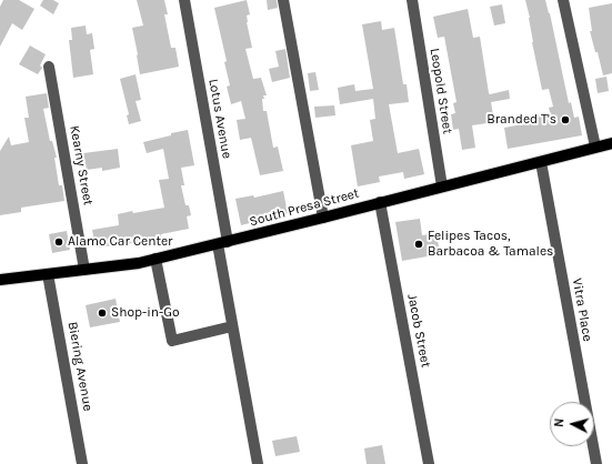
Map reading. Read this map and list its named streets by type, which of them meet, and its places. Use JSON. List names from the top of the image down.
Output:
{
  "streets": {
    "main road": ["South Presa Street"],
    "street": [
      "Leopold Street",
      "Lotus Avenue",
      "Kearny Street",
      "Vitra Place",
      "Jacob Street",
      "Biering Avenue"
    ]
  },
  "crossings": [
    ["Leopold Street", "South Presa Street"],
    ["Lotus Avenue", "South Presa Street"],
    ["Kearny Street", "South Presa Street"],
    ["South Presa Street", "Vitra Place"],
    ["South Presa Street", "Jacob Street"],
    ["South Presa Street", "Biering Avenue"]
  ],
  "places": [
    "Branded T's",
    "Alamo Car Center",
    "Felipes Tacos, Barbacoa & Tamales",
    "Shop-in-Go"
  ],
  "north": "left"
}
